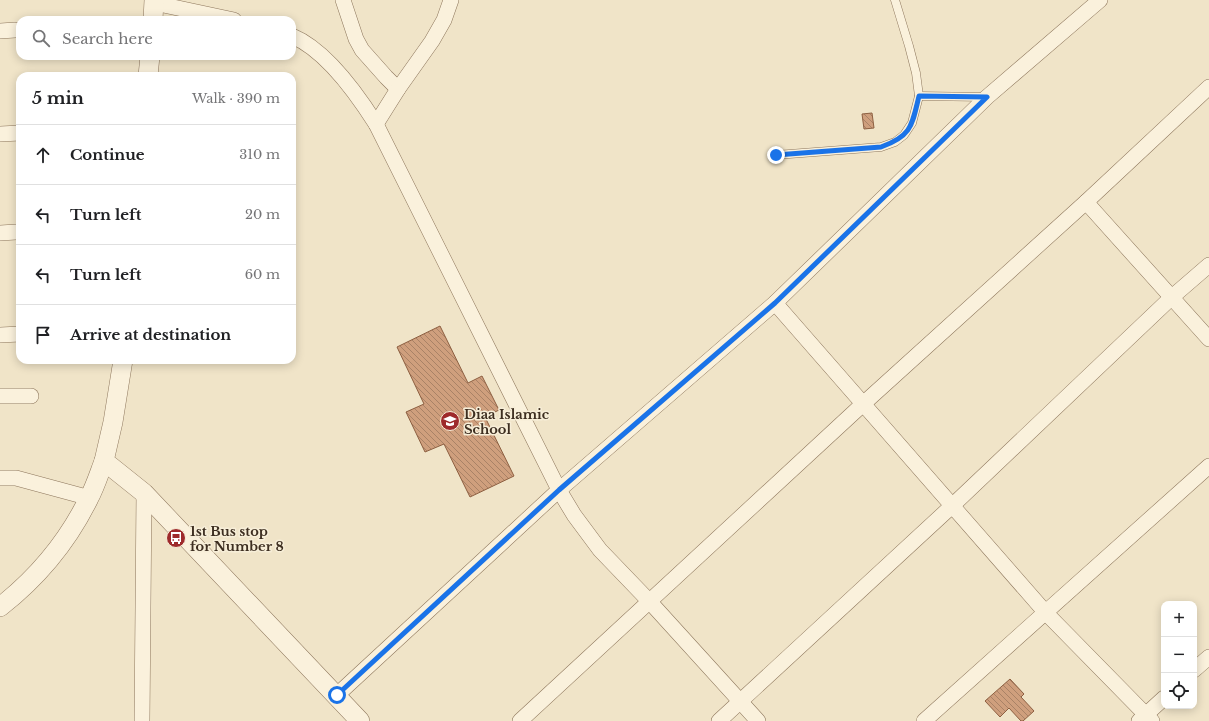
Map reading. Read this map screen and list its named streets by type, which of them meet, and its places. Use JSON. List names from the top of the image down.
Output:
{
  "places": {
    "school or university": ["Diaa Islamic School"],
    "bus stop": ["1st Bus stop for Number 8"]
  },
  "page": {
    "search": "Search here",
    "heading": ["5 min", "Walk · 390 m"],
    "list": [
      ["Continue", "310 m"],
      ["Turn left", "20 m"],
      ["Turn left", "60 m"],
      "Arrive at destination"
    ],
    "map_buttons": ["+", "−"]
  }
}
